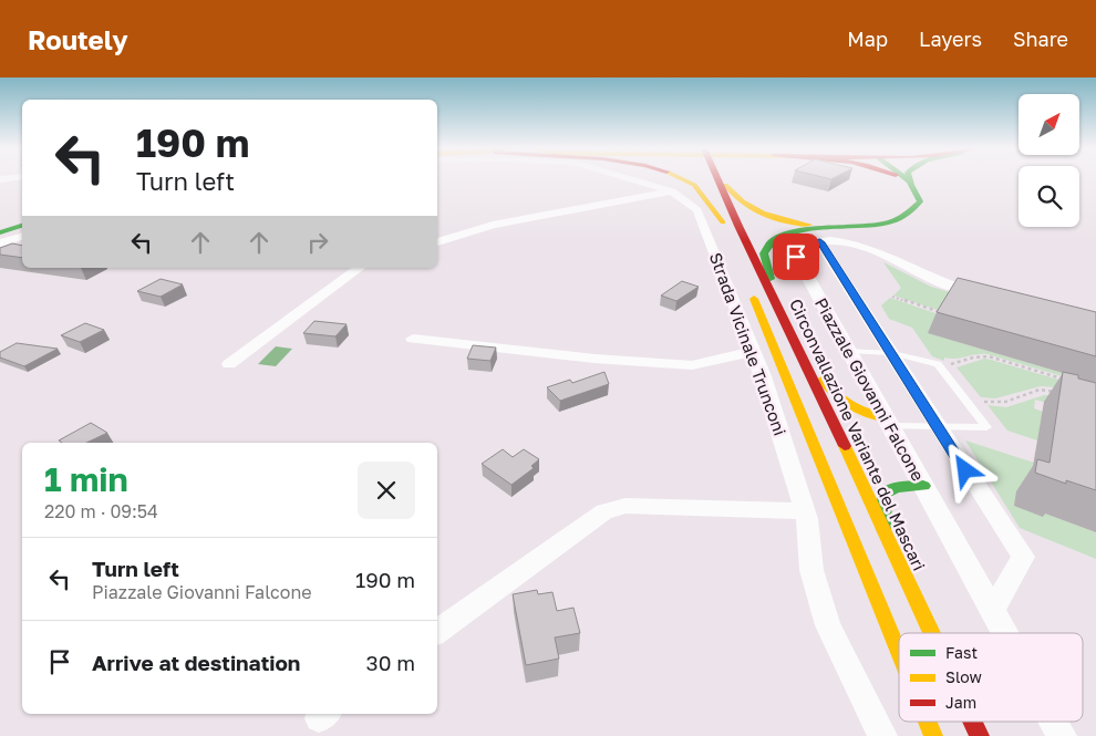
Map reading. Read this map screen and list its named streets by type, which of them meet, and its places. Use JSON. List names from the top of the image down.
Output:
{
  "streets": {
    "main road": ["Circonvallazione Variante del Mascari"],
    "street": ["Strada Vicinale Trunconi", "Piazzale Giovanni Falcone"]
  },
  "legend": ["Fast", "Slow", "Jam"],
  "north": "top right",
  "page": {
    "header": "Routely",
    "nav": ["Map", "Layers", "Share"],
    "turn": ["190 m", "Turn left"],
    "heading": ["1 min", "220 m · 09:54"],
    "list": [
      {
        "name": "Turn left",
        "note": "Piazzale Giovanni Falcone",
        "value": "190 m"
      },
      {
        "name": "Arrive at destination",
        "value": "30 m"
      }
    ]
  }
}
